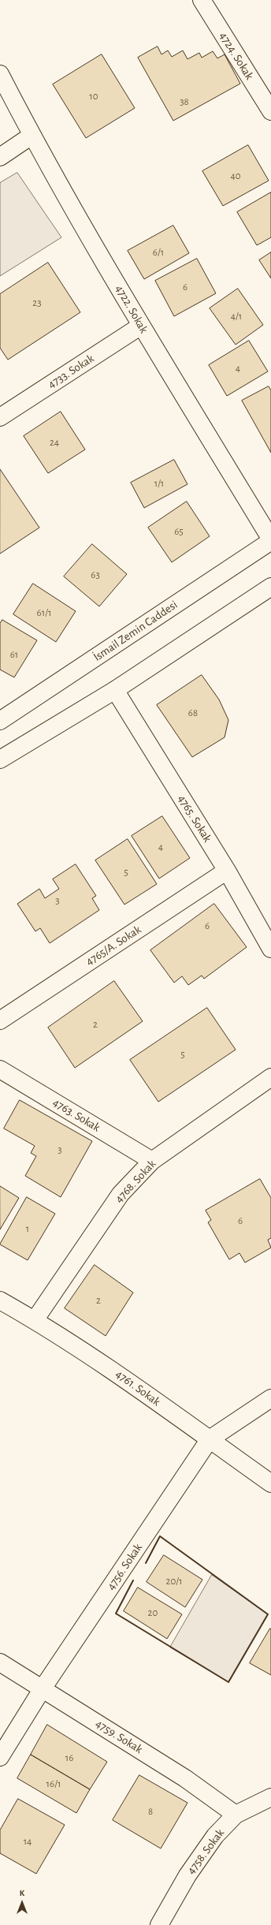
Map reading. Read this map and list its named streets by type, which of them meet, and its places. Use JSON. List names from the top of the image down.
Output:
{
  "streets": {
    "street": [
      "4724. Sokak",
      "4722. Sokak",
      "4733. Sokak",
      "İsmail Zemin Caddesi",
      "4765. Sokak",
      "4765/A. Sokak",
      "4763. Sokak",
      "4768. Sokak",
      "4761. Sokak",
      "4756. Sokak",
      "4759. Sokak",
      "4758. Sokak"
    ]
  },
  "crossings": [
    ["4722. Sokak", "4733. Sokak"],
    ["4722. Sokak", "İsmail Zemin Caddesi"],
    ["4765. Sokak", "4765/A. Sokak"],
    ["4763. Sokak", "4768. Sokak"],
    ["4768. Sokak", "4761. Sokak"],
    ["4761. Sokak", "4756. Sokak"],
    ["4756. Sokak", "4759. Sokak"],
    ["4759. Sokak", "4758. Sokak"]
  ],
  "house_numbers": [
    "10",
    "38",
    "40",
    "6/1",
    "6",
    "23",
    "4/1",
    "4",
    "24",
    "1/1",
    "65",
    "63",
    "61/1",
    "61",
    "68",
    "4",
    "5",
    "3",
    "6",
    "2",
    "5",
    "3",
    "6",
    "1",
    "2",
    "20/1",
    "20",
    "16",
    "16/1",
    "8",
    "14"
  ],
  "north": "top"
}
